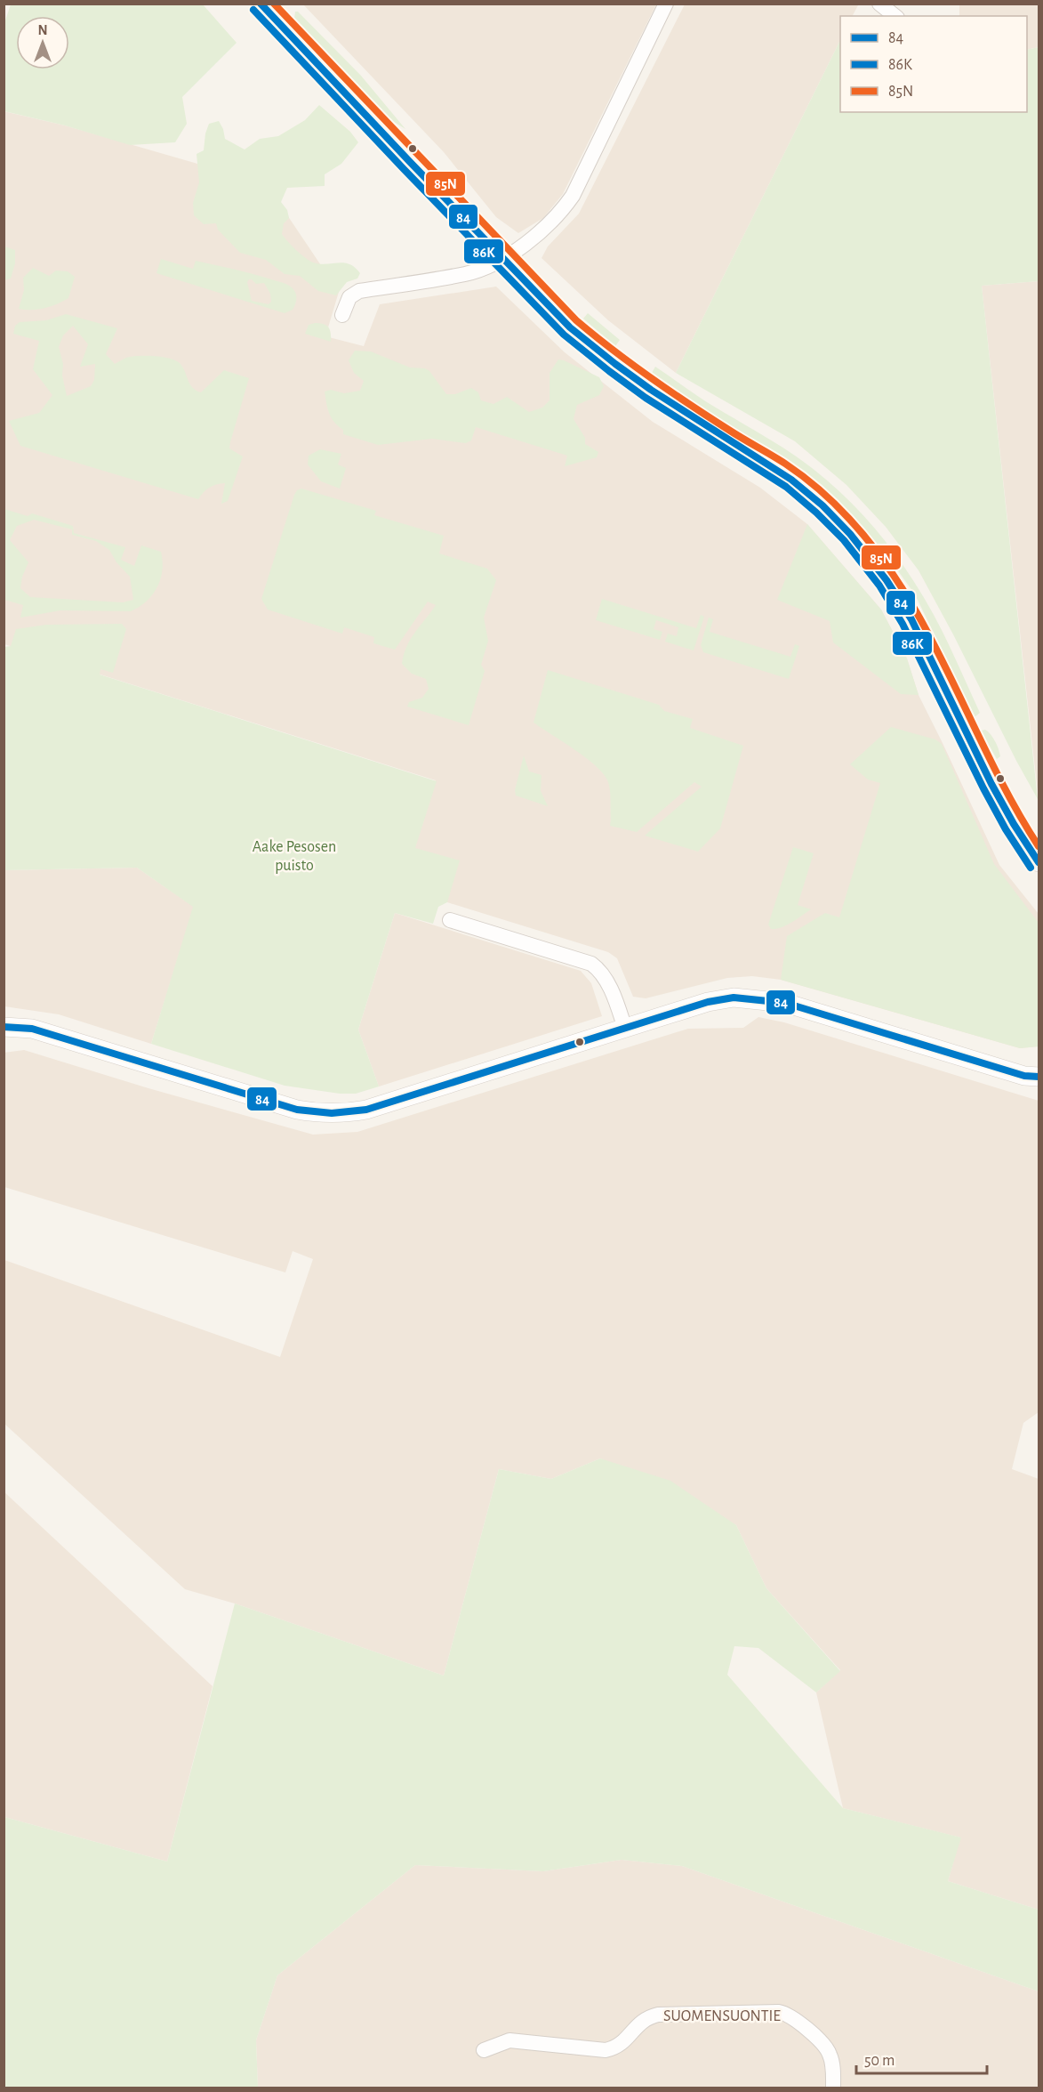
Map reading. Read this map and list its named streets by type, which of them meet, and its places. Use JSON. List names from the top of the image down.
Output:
{
  "streets": {
    "street": ["SUOMENSUONTIE"]
  },
  "parks": ["Aake Pesosen puisto"],
  "lines": ["transit line 84", "transit line 85N", "transit line 86K"],
  "legend": ["84", "86K", "85N"],
  "scale_bar": "50 m",
  "north": "top"
}
